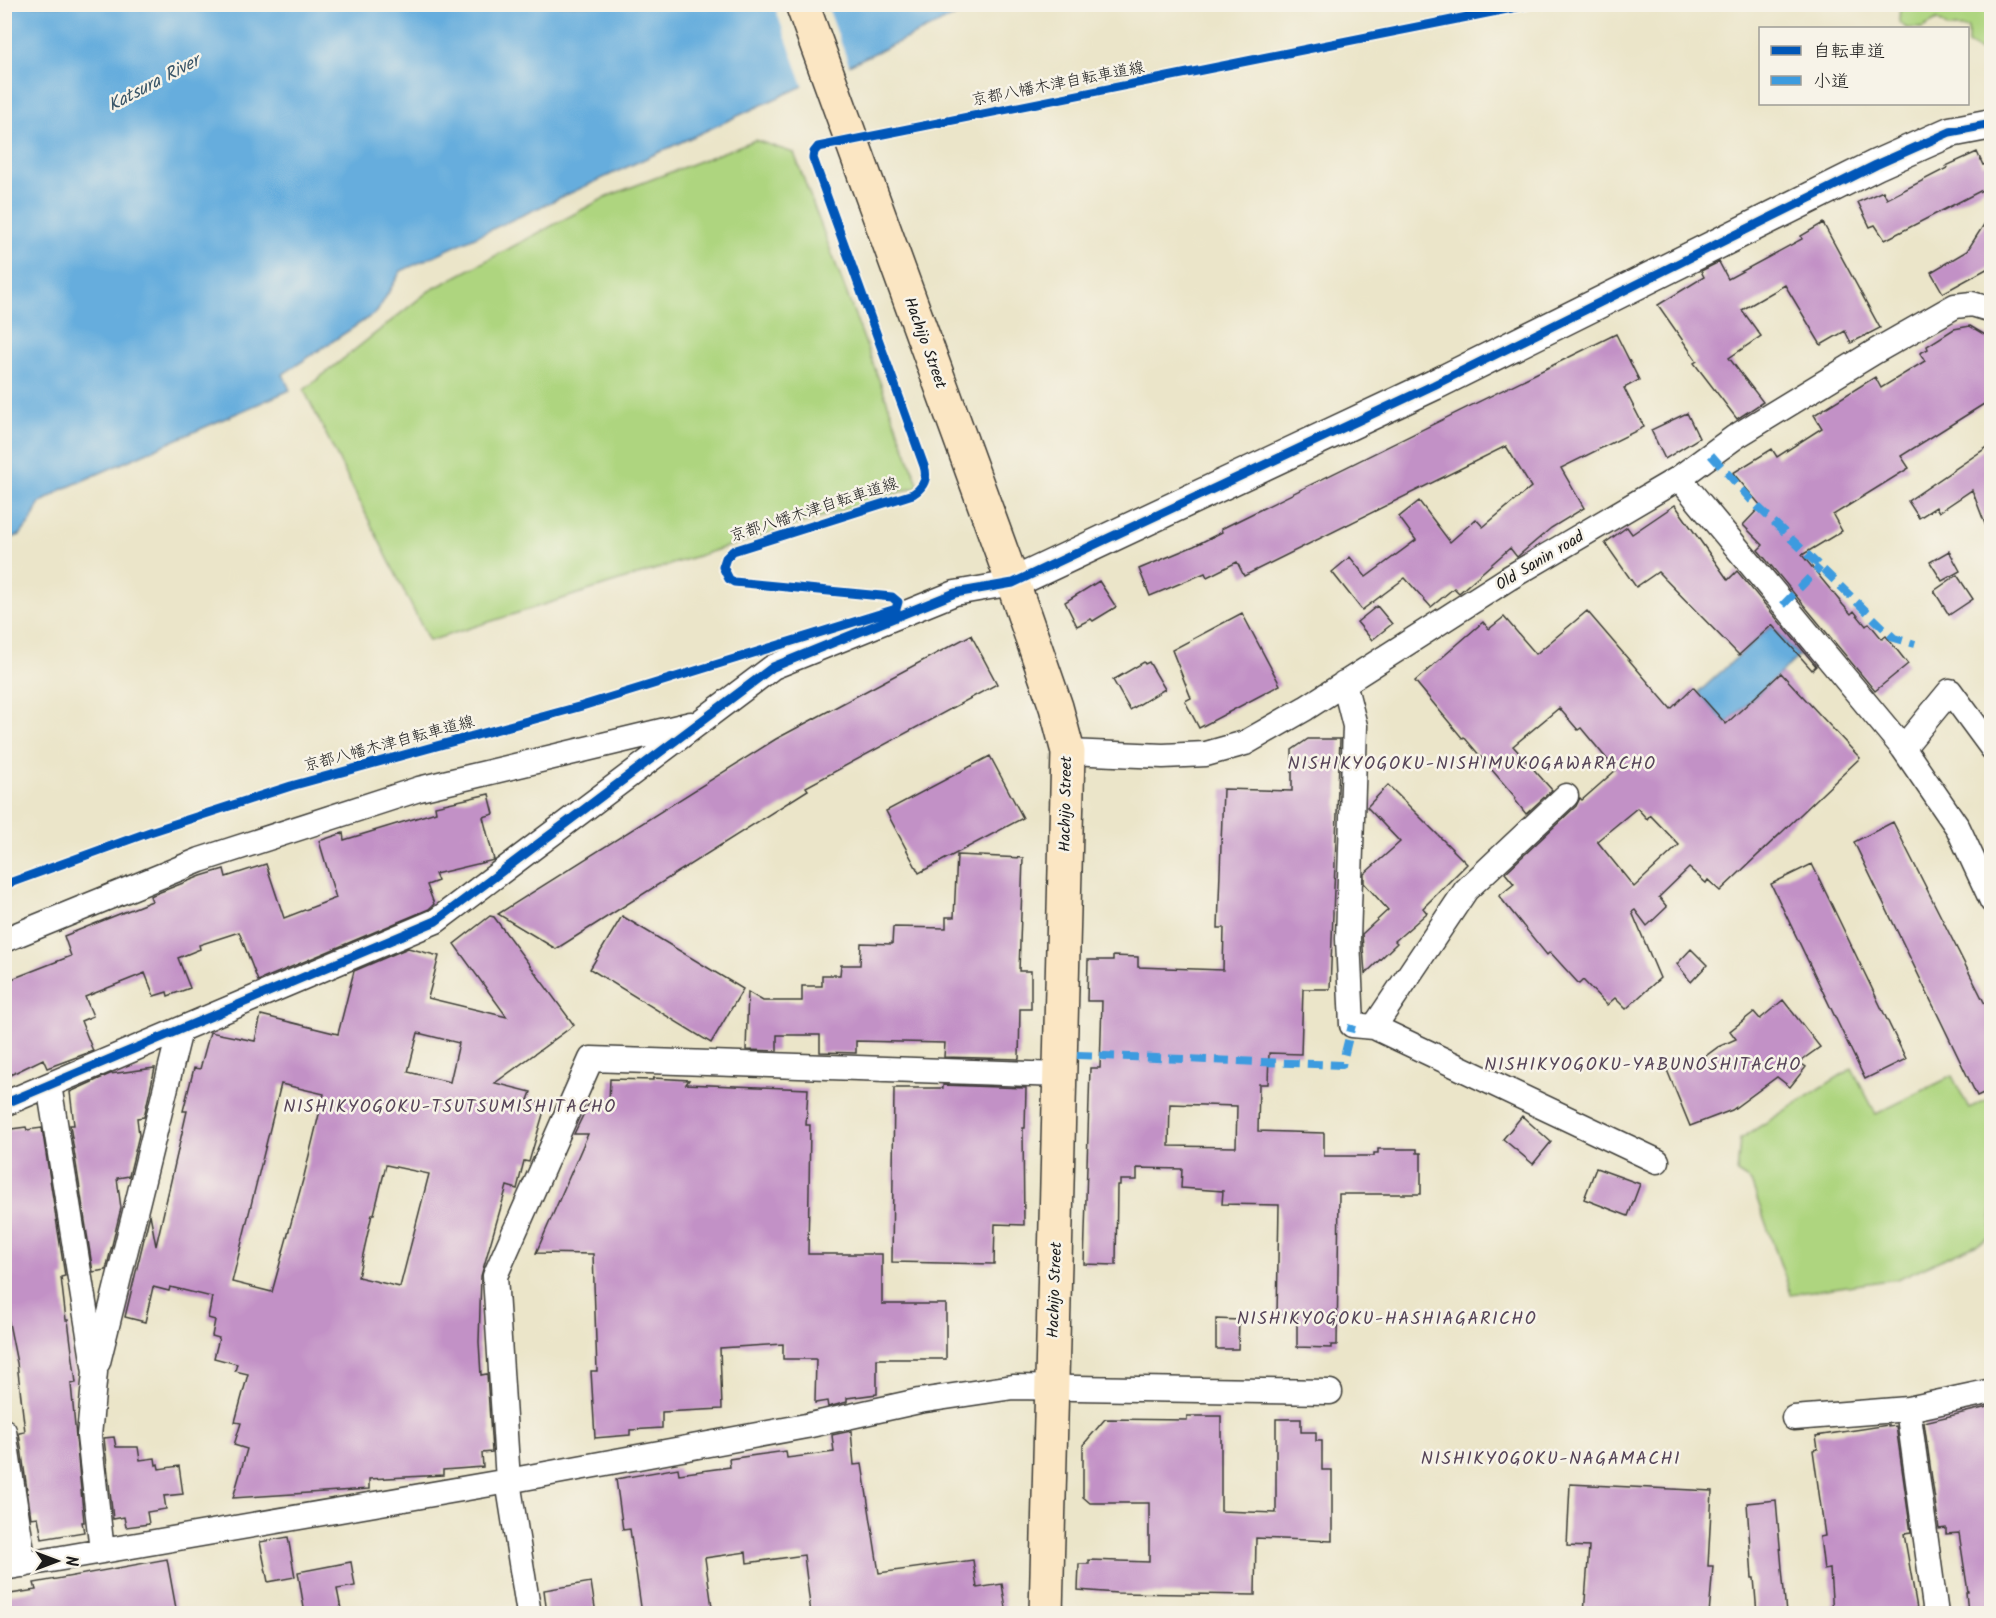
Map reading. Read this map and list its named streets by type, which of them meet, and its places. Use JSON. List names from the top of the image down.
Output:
{
  "streets": {
    "main road": ["Hachijo Street"],
    "street": ["Old Sanin road"],
    "cycle path": ["京都八幡木津自転車道線"]
  },
  "crossings": [
    ["Hachijo Street", "Old Sanin road"]
  ],
  "districts": [
    "NISHIKYOGOKU-NISHIMUKOGAWARACHO",
    "NISHIKYOGOKU-YABUNOSHITACHO",
    "NISHIKYOGOKU-TSUTSUMISHITACHO",
    "NISHIKYOGOKU-HASHIAGARICHO",
    "NISHIKYOGOKU-NAGAMACHI"
  ],
  "water": ["Katsura River"],
  "legend": ["自転車道", "小道"],
  "north": "right"
}
